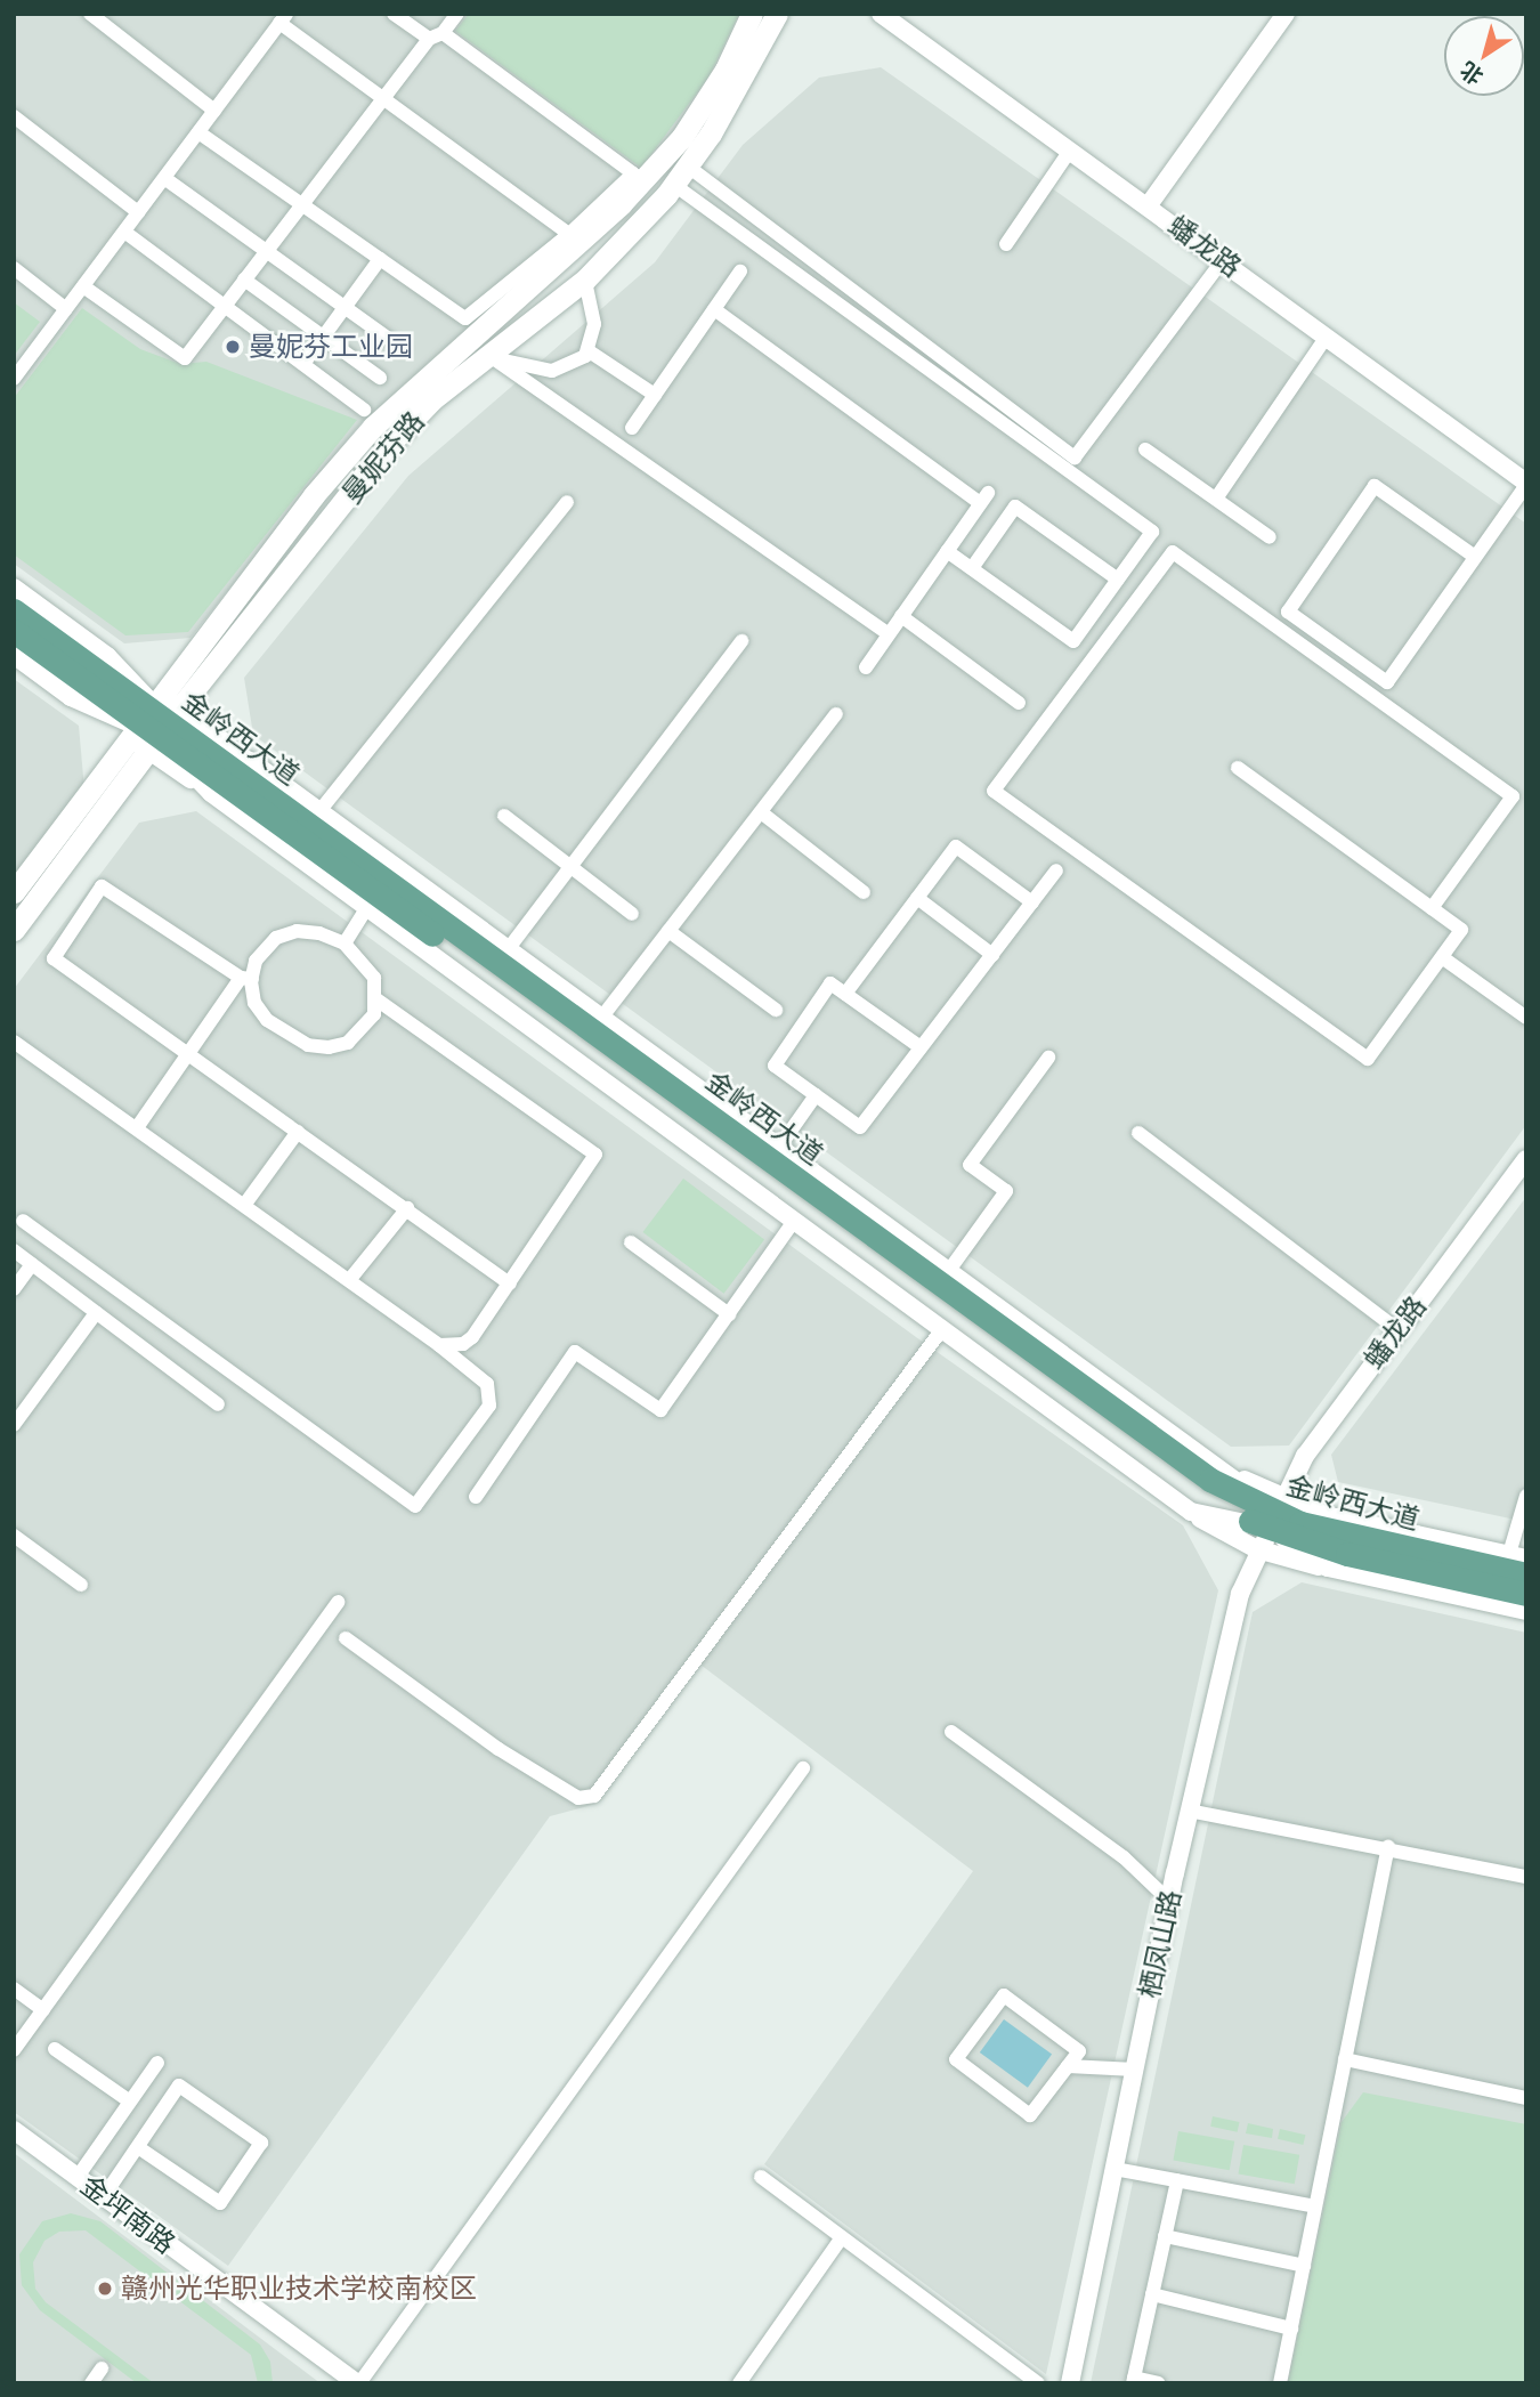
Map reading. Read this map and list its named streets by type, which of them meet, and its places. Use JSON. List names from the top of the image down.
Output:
{
  "streets": {
    "main road": ["曼妮芬路", "金岭西大道"],
    "street": ["蟠龙路", "栖凤山路", "金坪南路"]
  },
  "crossings": [
    ["蟠龙路", "金岭西大道"],
    ["蟠龙路", "栖凤山路"],
    ["曼妮芬路", "金岭西大道"],
    ["金岭西大道", "栖凤山路"]
  ],
  "places": ["曼妮芬工业园", "赣州光华职业技术学校南校区"],
  "north": "bottom left"
}
